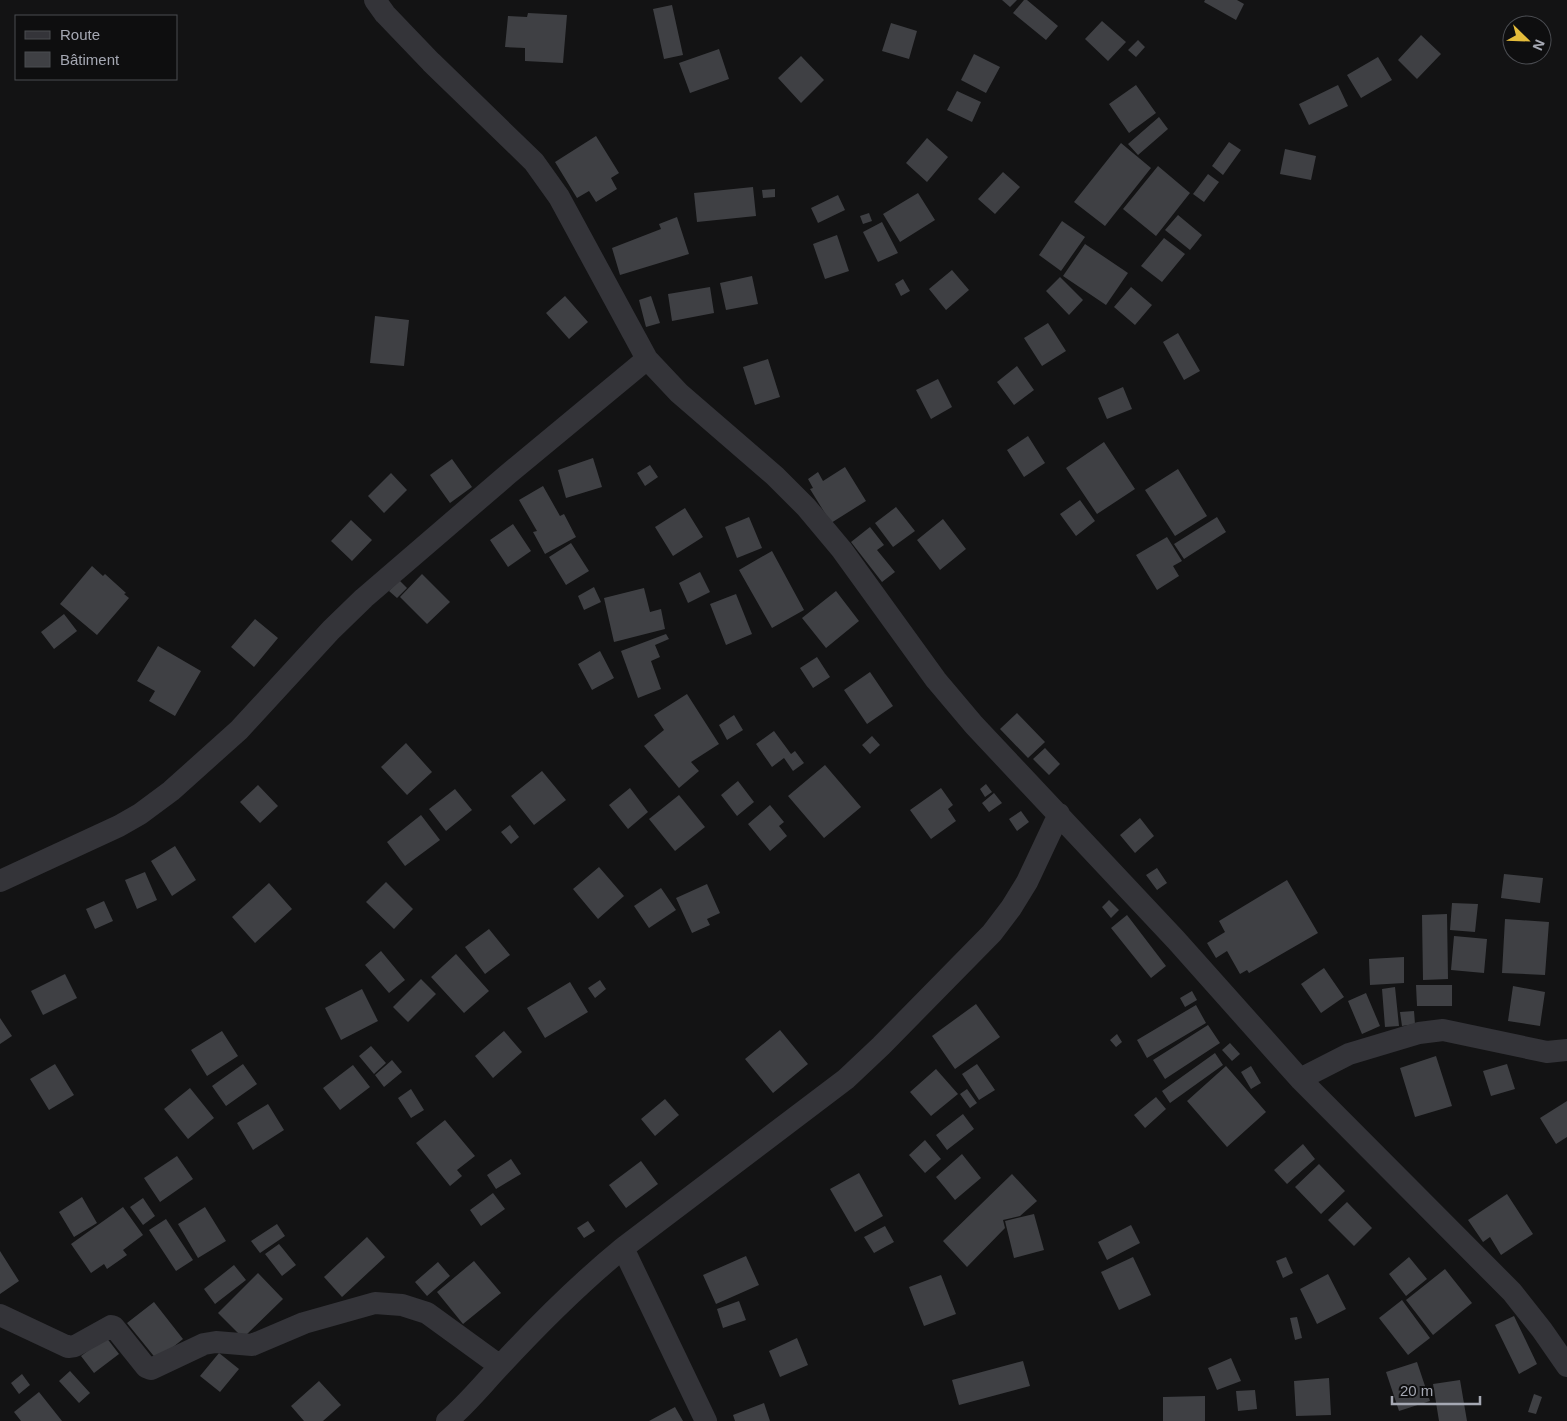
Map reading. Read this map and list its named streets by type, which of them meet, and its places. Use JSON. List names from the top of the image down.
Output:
{
  "legend": ["Route", "Bâtiment"],
  "scale_bar": "20 m",
  "north": "bottom right"
}
